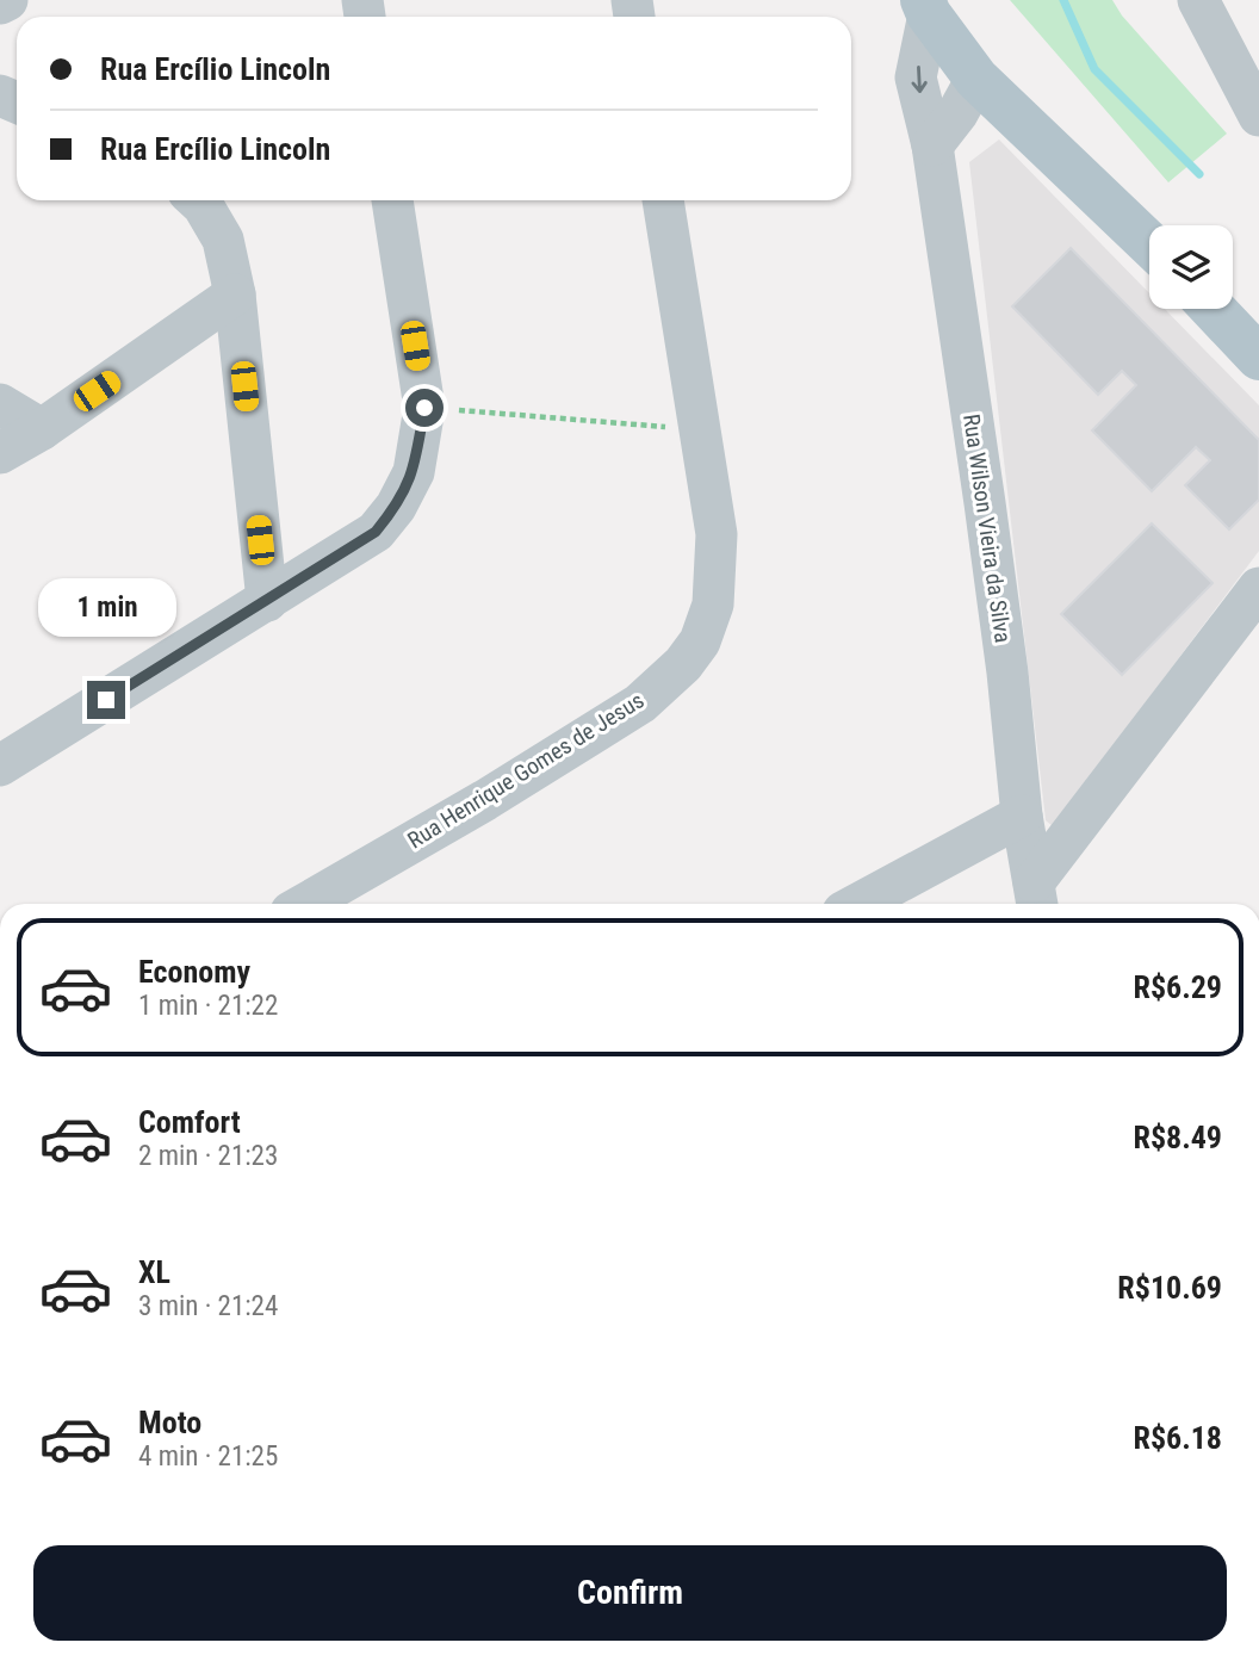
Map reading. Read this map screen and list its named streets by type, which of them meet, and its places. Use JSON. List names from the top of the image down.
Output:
{
  "streets": {
    "street": ["Rua Wilson Vieira da Silva", "Rua Henrique Gomes de Jesus"]
  },
  "page": {
    "banner": ["Rua Ercílio Lincoln", "Rua Ercílio Lincoln"],
    "bubble": "1 min",
    "list": [
      {
        "name": "Economy",
        "note": "1 min · 21:22",
        "value": "R$6.29"
      },
      {
        "name": "Comfort",
        "note": "2 min · 21:23",
        "value": "R$8.49"
      },
      {
        "name": "XL",
        "note": "3 min · 21:24",
        "value": "R$10.69"
      },
      {
        "name": "Moto",
        "note": "4 min · 21:25",
        "value": "R$6.18"
      }
    ],
    "buttons": "Confirm"
  }
}
